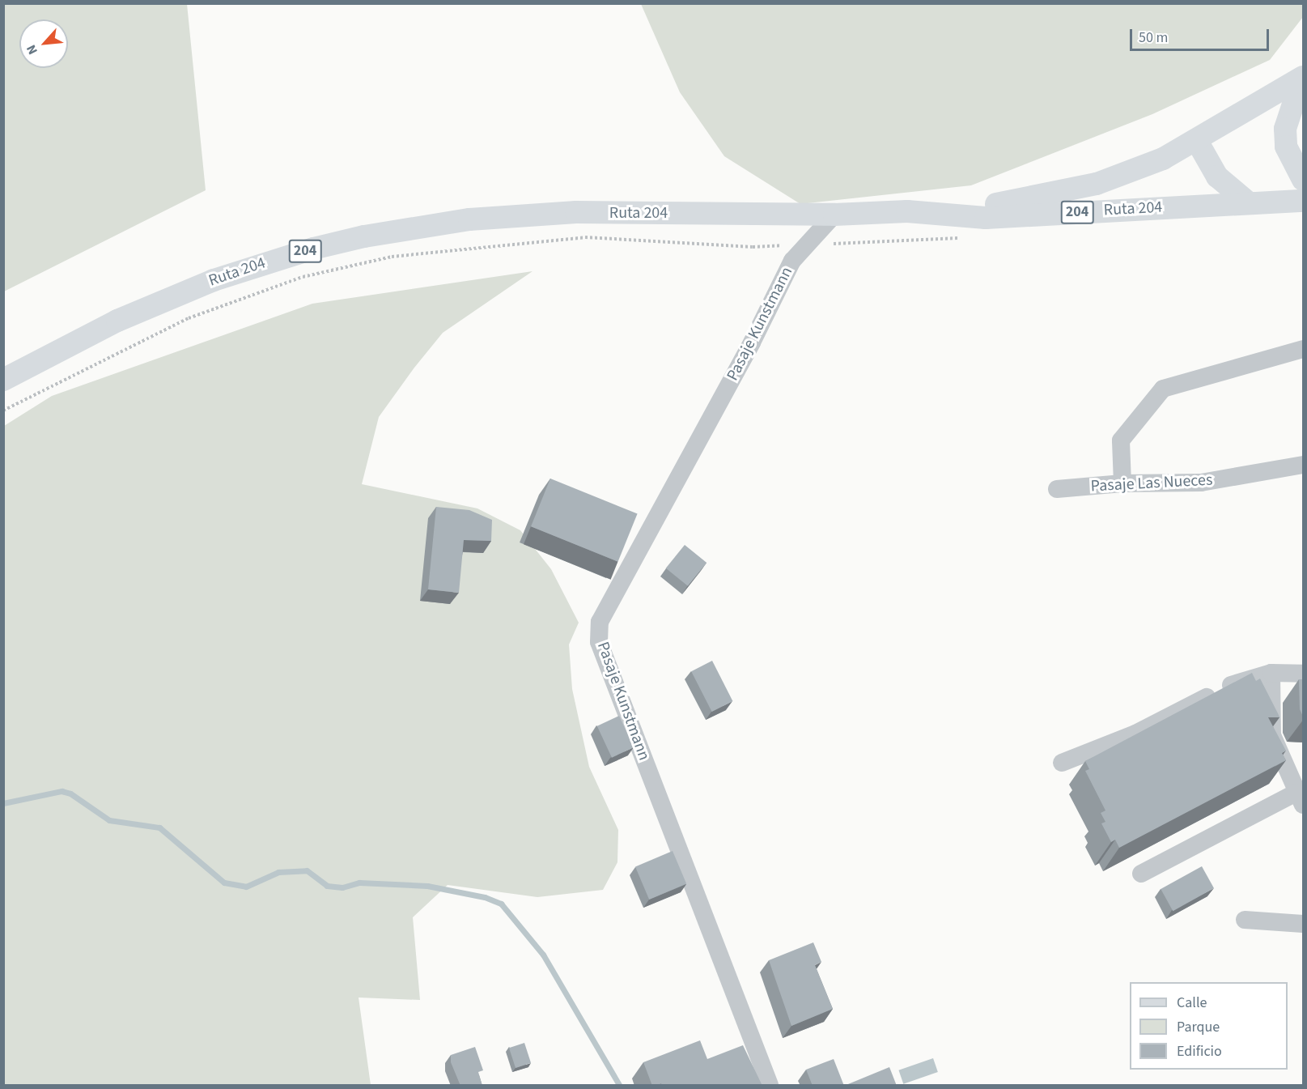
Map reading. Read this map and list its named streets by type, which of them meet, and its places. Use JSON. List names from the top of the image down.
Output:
{
  "streets": {
    "main road": ["Ruta 204", "204"],
    "street": ["Pasaje Kunstmann", "Pasaje Las Nueces"]
  },
  "crossings": [
    ["Ruta 204", "Pasaje Kunstmann"]
  ],
  "legend": ["Calle", "Parque", "Edificio"],
  "scale_bar": "50 m",
  "north": "bottom left"
}
